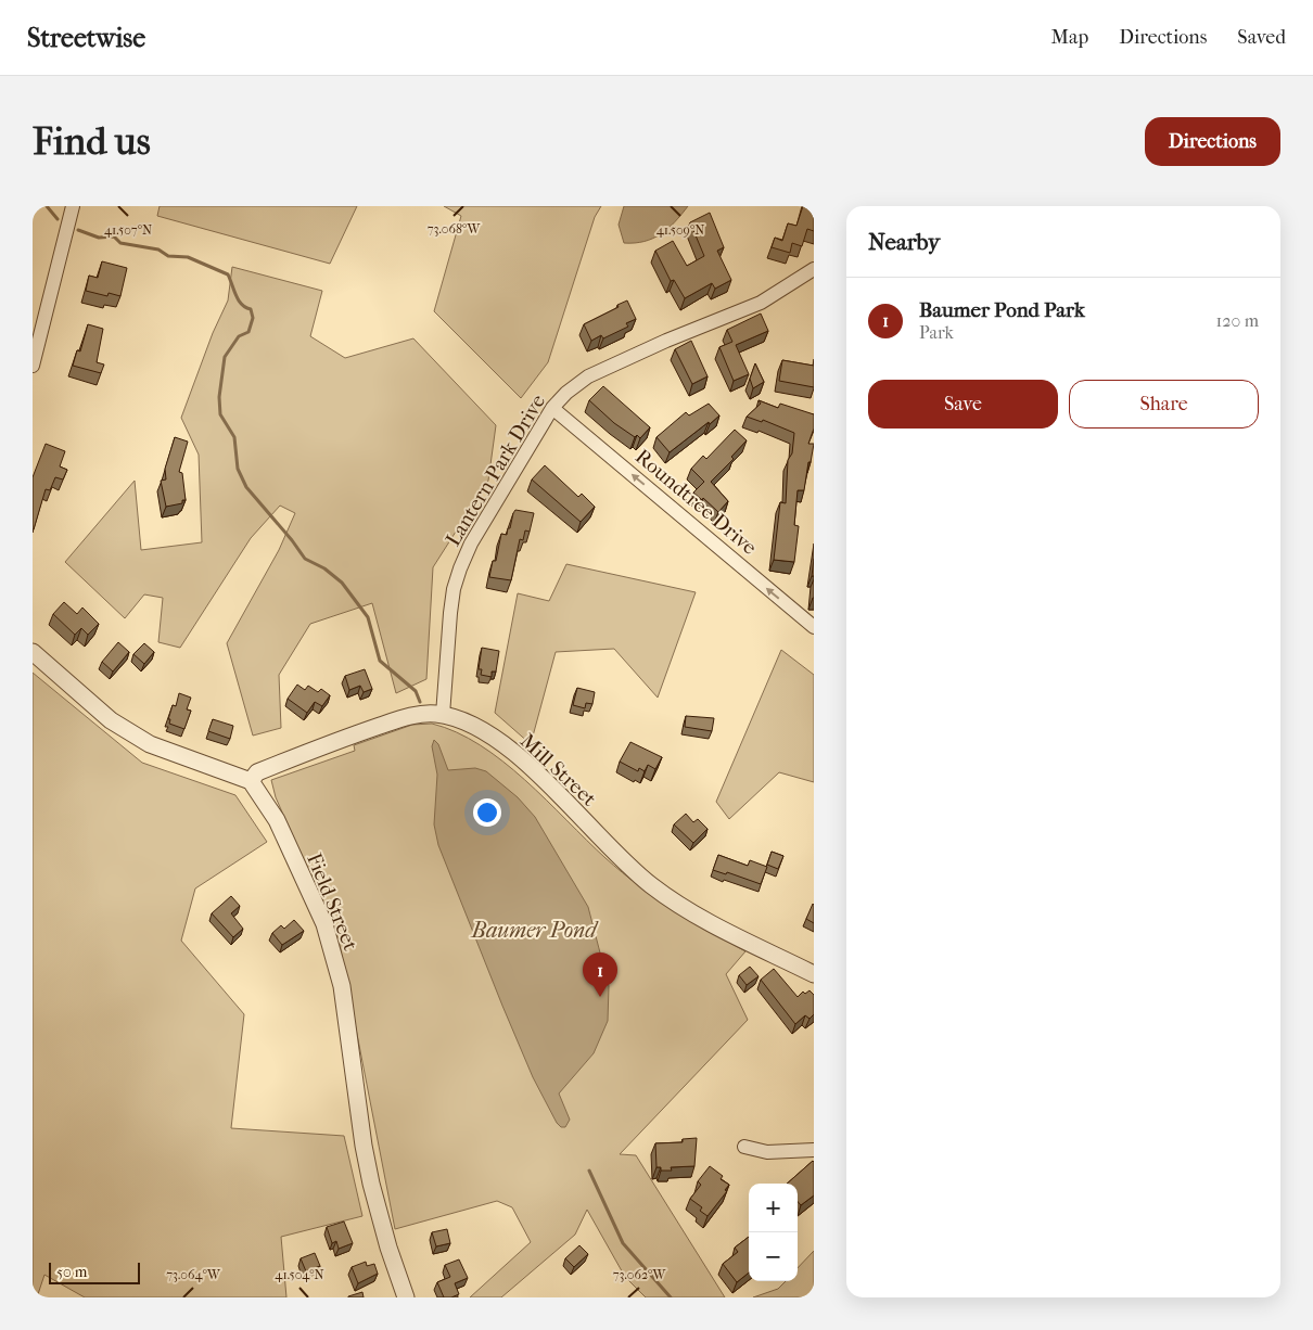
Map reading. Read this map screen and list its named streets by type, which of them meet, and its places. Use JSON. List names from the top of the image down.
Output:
{
  "streets": {
    "street": [
      "Lantern Park Drive",
      "Roundtree Drive",
      "Mill Street",
      "Field Street"
    ]
  },
  "crossings": [
    ["Lantern Park Drive", "Roundtree Drive"],
    ["Lantern Park Drive", "Mill Street"],
    ["Mill Street", "Field Street"]
  ],
  "one_way": ["Roundtree Drive"],
  "water": ["Baumer Pond"],
  "scale_bar": "50 m",
  "page": {
    "header": "Streetwise",
    "nav": ["Map", "Directions", "Saved"],
    "buttons": [
      "Directions",
      ["Save", "Share"]
    ],
    "title": "Find us",
    "heading": "Nearby",
    "list": [
      {
        "mark": "1",
        "name": "Baumer Pond Park",
        "note": "Park",
        "value": "120 m"
      }
    ],
    "pins": "1",
    "map_buttons": ["+", "−"],
    "scale": "50 m"
  },
  "coordinates": [
    "73.068°W",
    "41.509°N",
    "41.507°N",
    "41.504°N",
    "73.064°W",
    "73.062°W"
  ]
}
